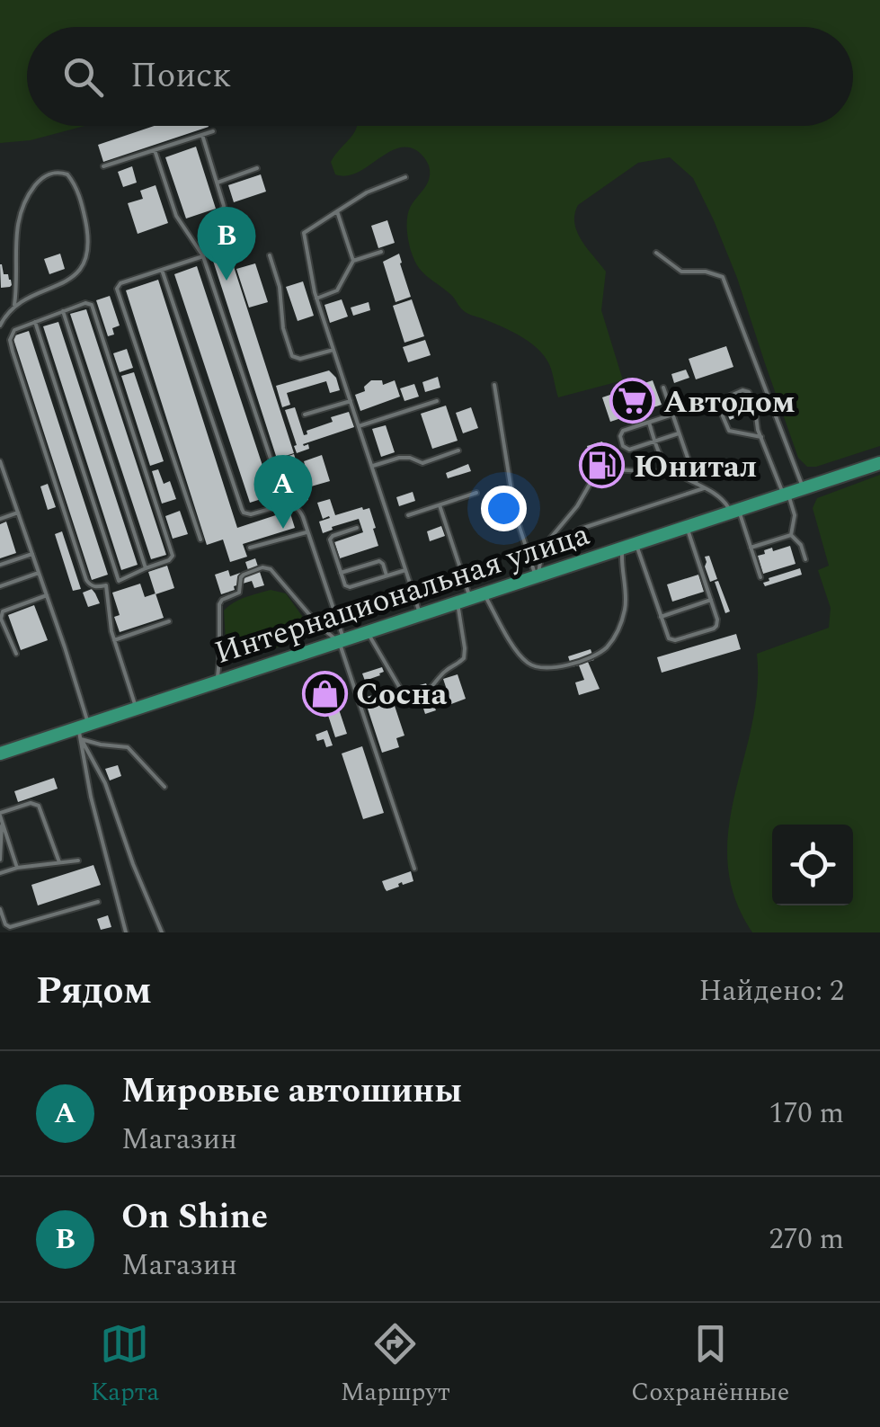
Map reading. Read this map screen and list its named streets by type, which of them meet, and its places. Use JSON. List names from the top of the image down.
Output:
{
  "streets": {
    "main road": ["Интернациональная улица"]
  },
  "places": {
    "supermarket": ["Автодом"],
    "fuel station": ["Юнитал"],
    "shop": ["Сосна"]
  },
  "page": {
    "search": "Поиск",
    "pins": ["B", "A"],
    "heading": ["Рядом", "Найдено: 2"],
    "list": [
      {
        "mark": "A",
        "name": "Мировые автошины",
        "note": "Магазин",
        "value": "170 m"
      },
      {
        "mark": "B",
        "name": "On Shine",
        "note": "Магазин",
        "value": "270 m"
      }
    ],
    "nav": ["Карта", "Маршрут", "Сохранённые"]
  }
}
